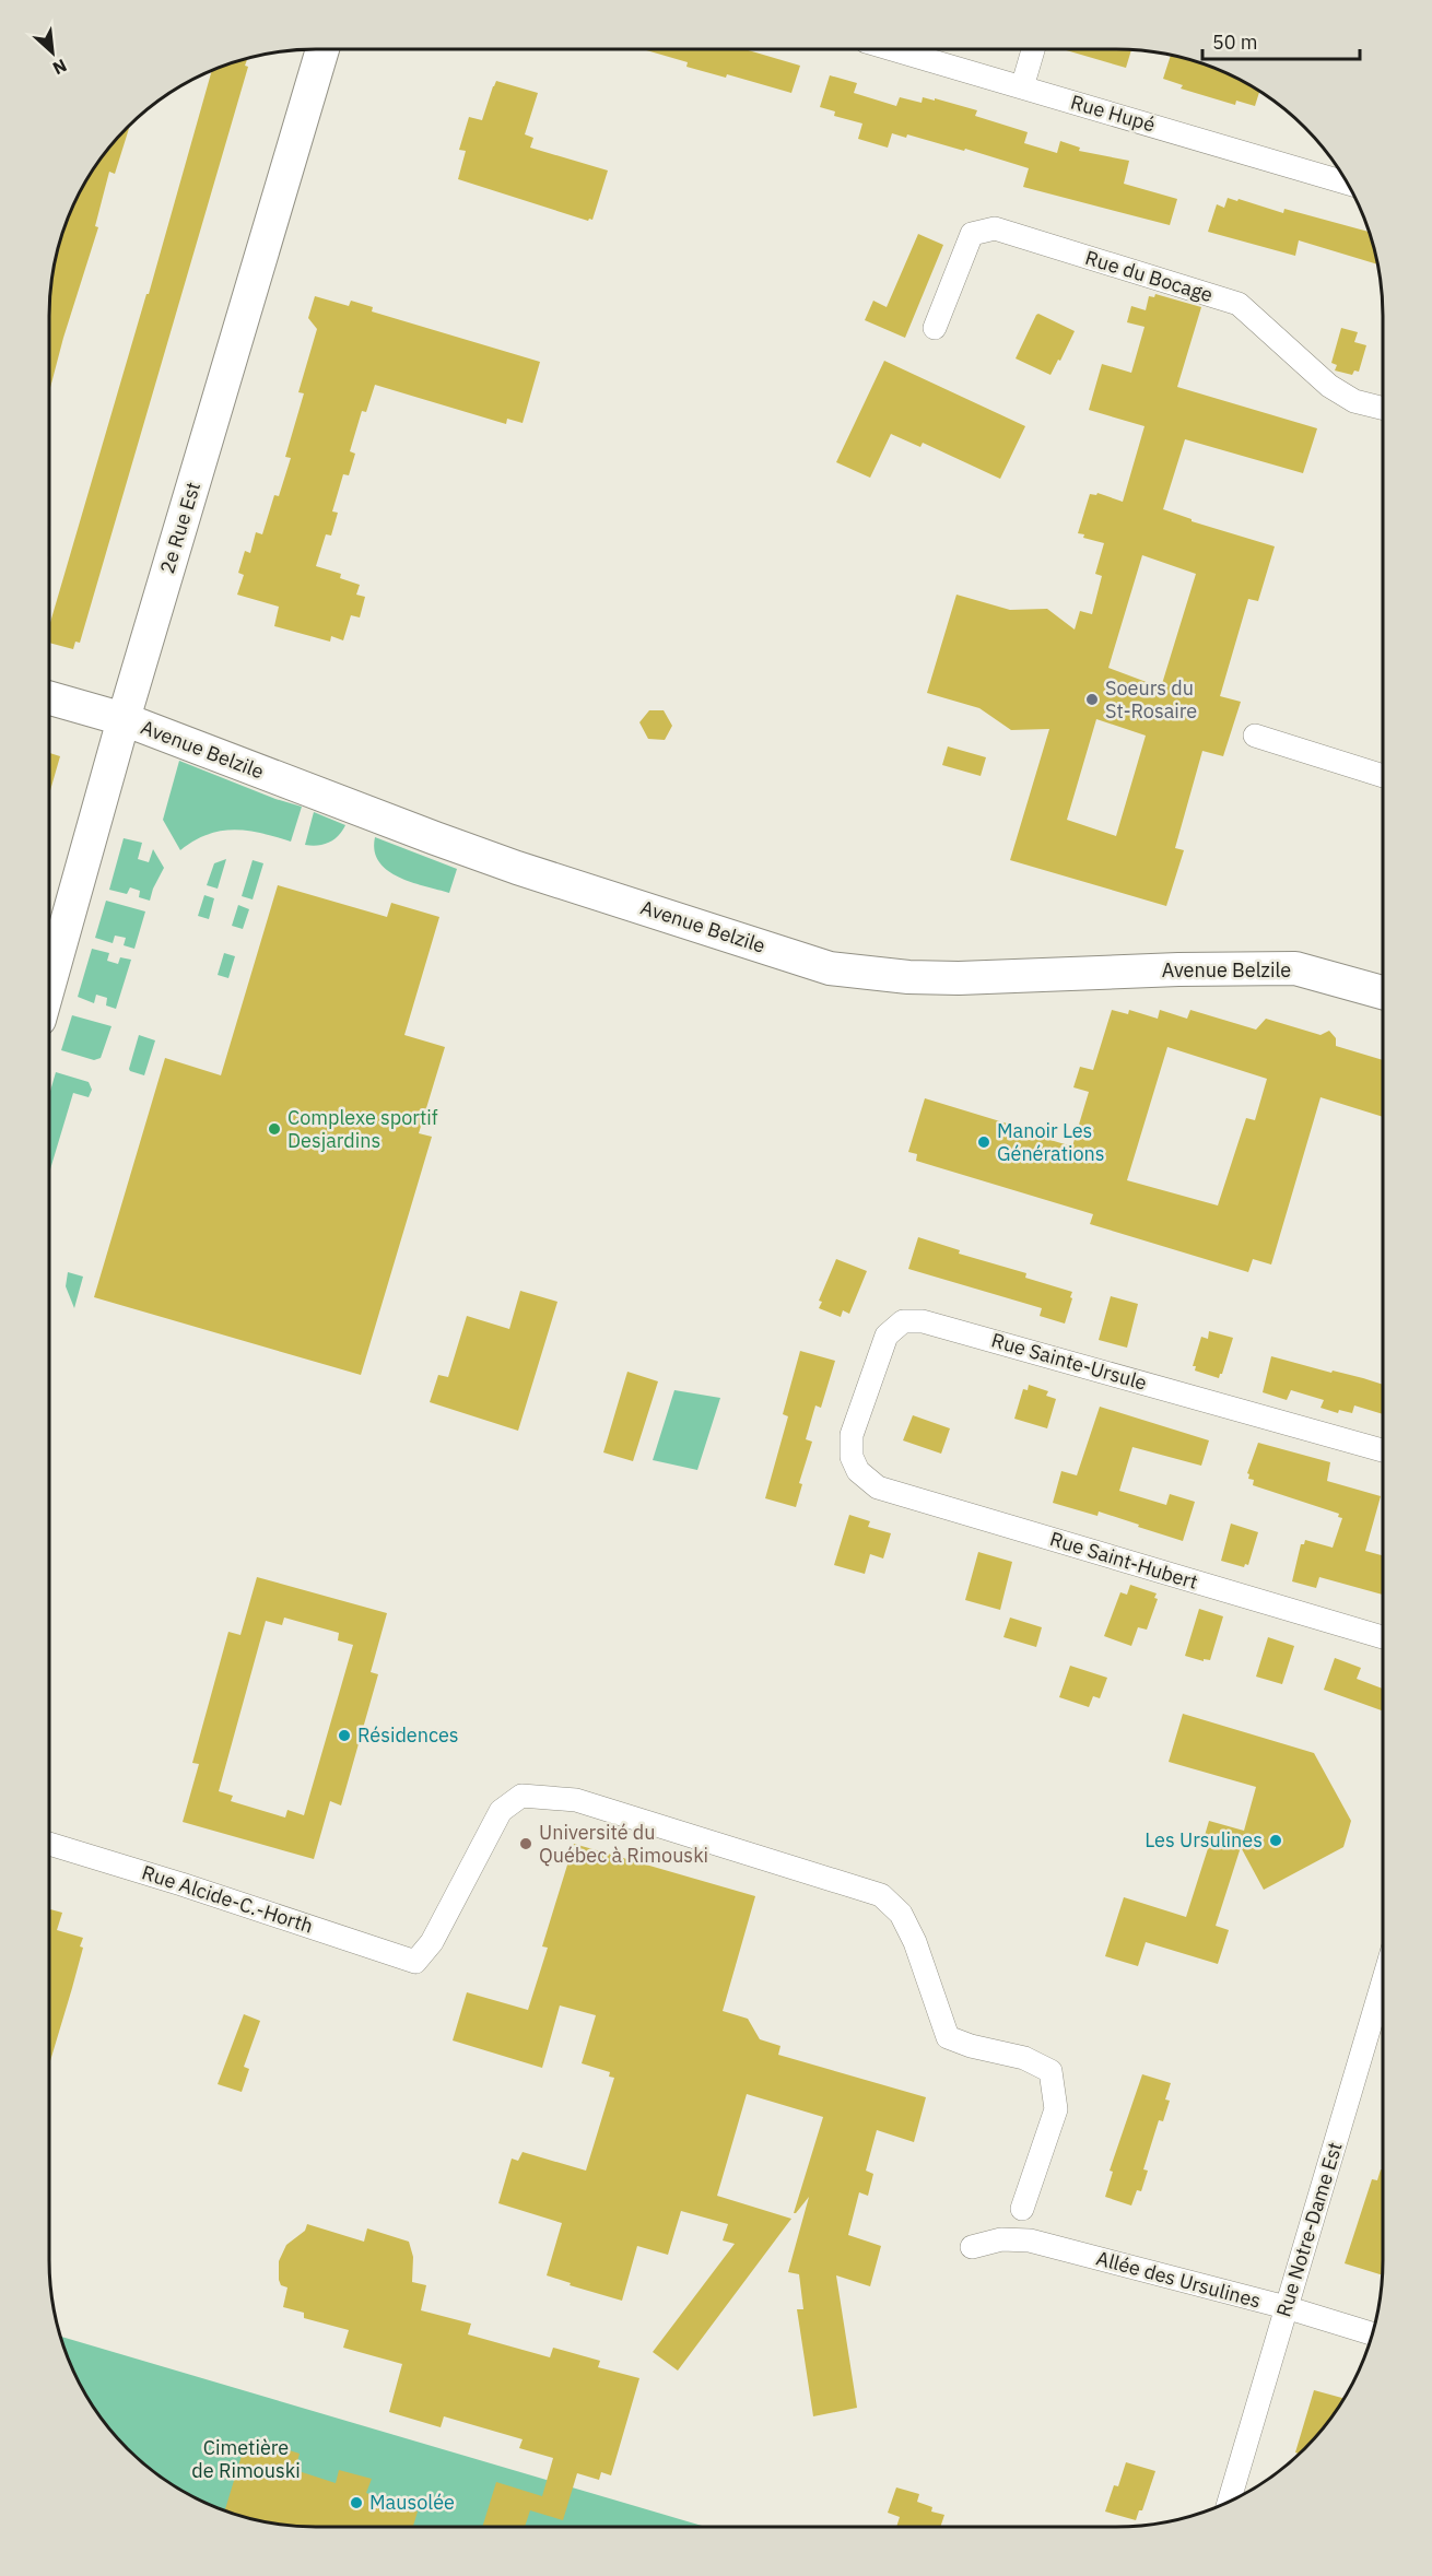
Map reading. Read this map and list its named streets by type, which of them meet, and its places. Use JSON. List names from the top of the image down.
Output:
{
  "streets": {
    "street": [
      "Rue Hupé",
      "Rue du Bocage",
      "2e Rue Est",
      "Avenue Belzile",
      "Rue Sainte-Ursule",
      "Rue Saint-Hubert",
      "Rue Alcide-C.-Horth",
      "Rue Notre-Dame Est",
      "Allée des Ursulines"
    ]
  },
  "crossings": [
    ["2e Rue Est", "Avenue Belzile"],
    ["Rue Sainte-Ursule", "Rue Saint-Hubert"],
    ["Rue Notre-Dame Est", "Allée des Ursulines"]
  ],
  "parks": ["Cimetière de Rimouski"],
  "places": [
    "Soeurs du St-Rosaire",
    "Complexe sportif Desjardins",
    "Manoir Les Générations",
    "Résidences",
    "Les Ursulines",
    "Université du Québec à Rimouski",
    "Mausolée"
  ],
  "scale_bar": "50 m",
  "north": "bottom right"
}
